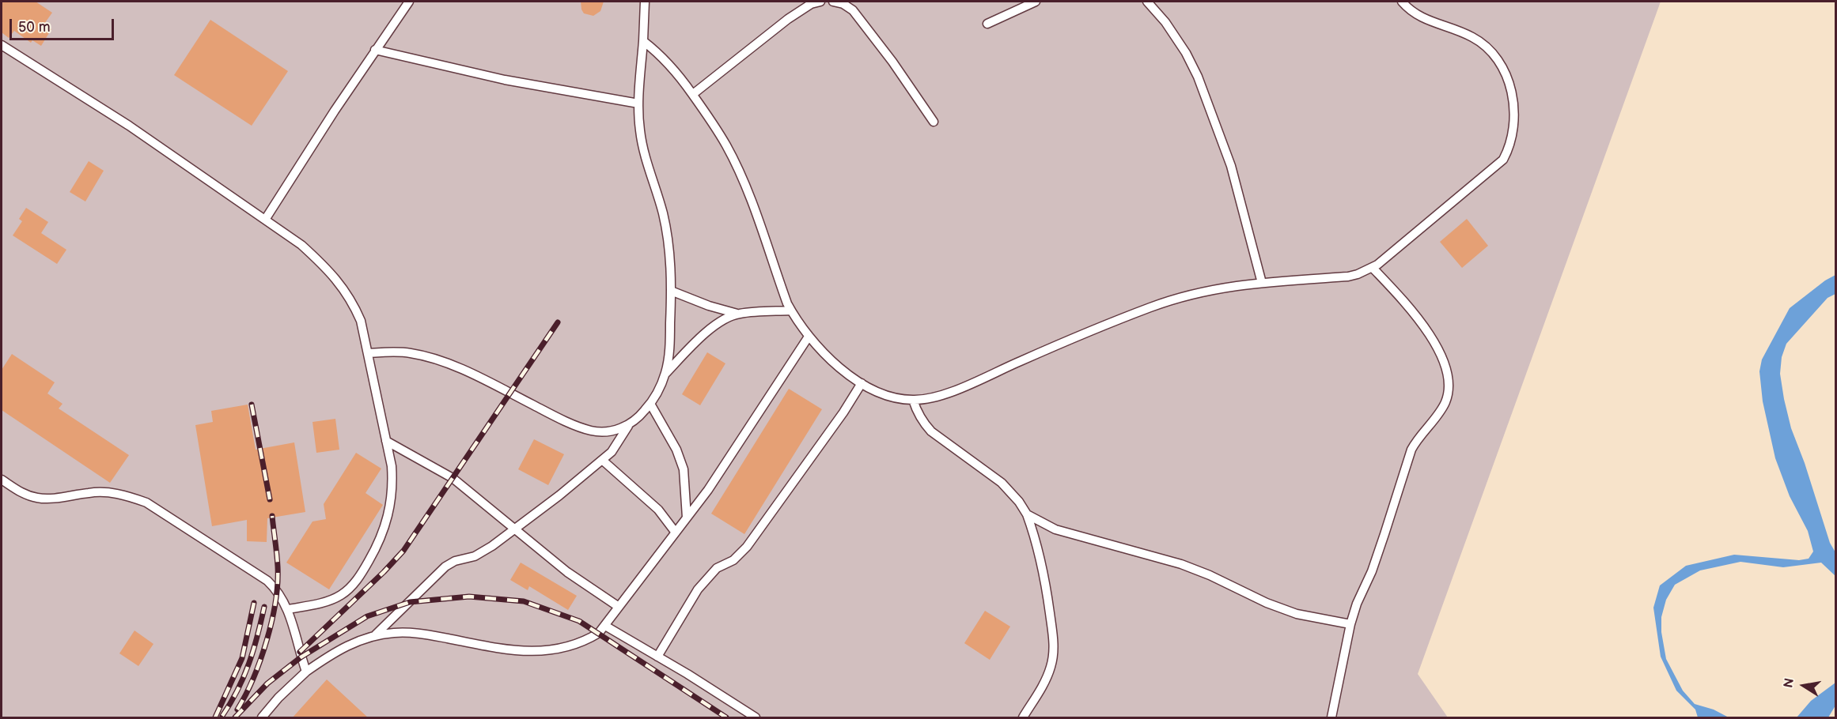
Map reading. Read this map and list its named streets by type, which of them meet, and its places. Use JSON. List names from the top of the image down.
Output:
{
  "scale_bar": "50 m",
  "north": "left"
}
